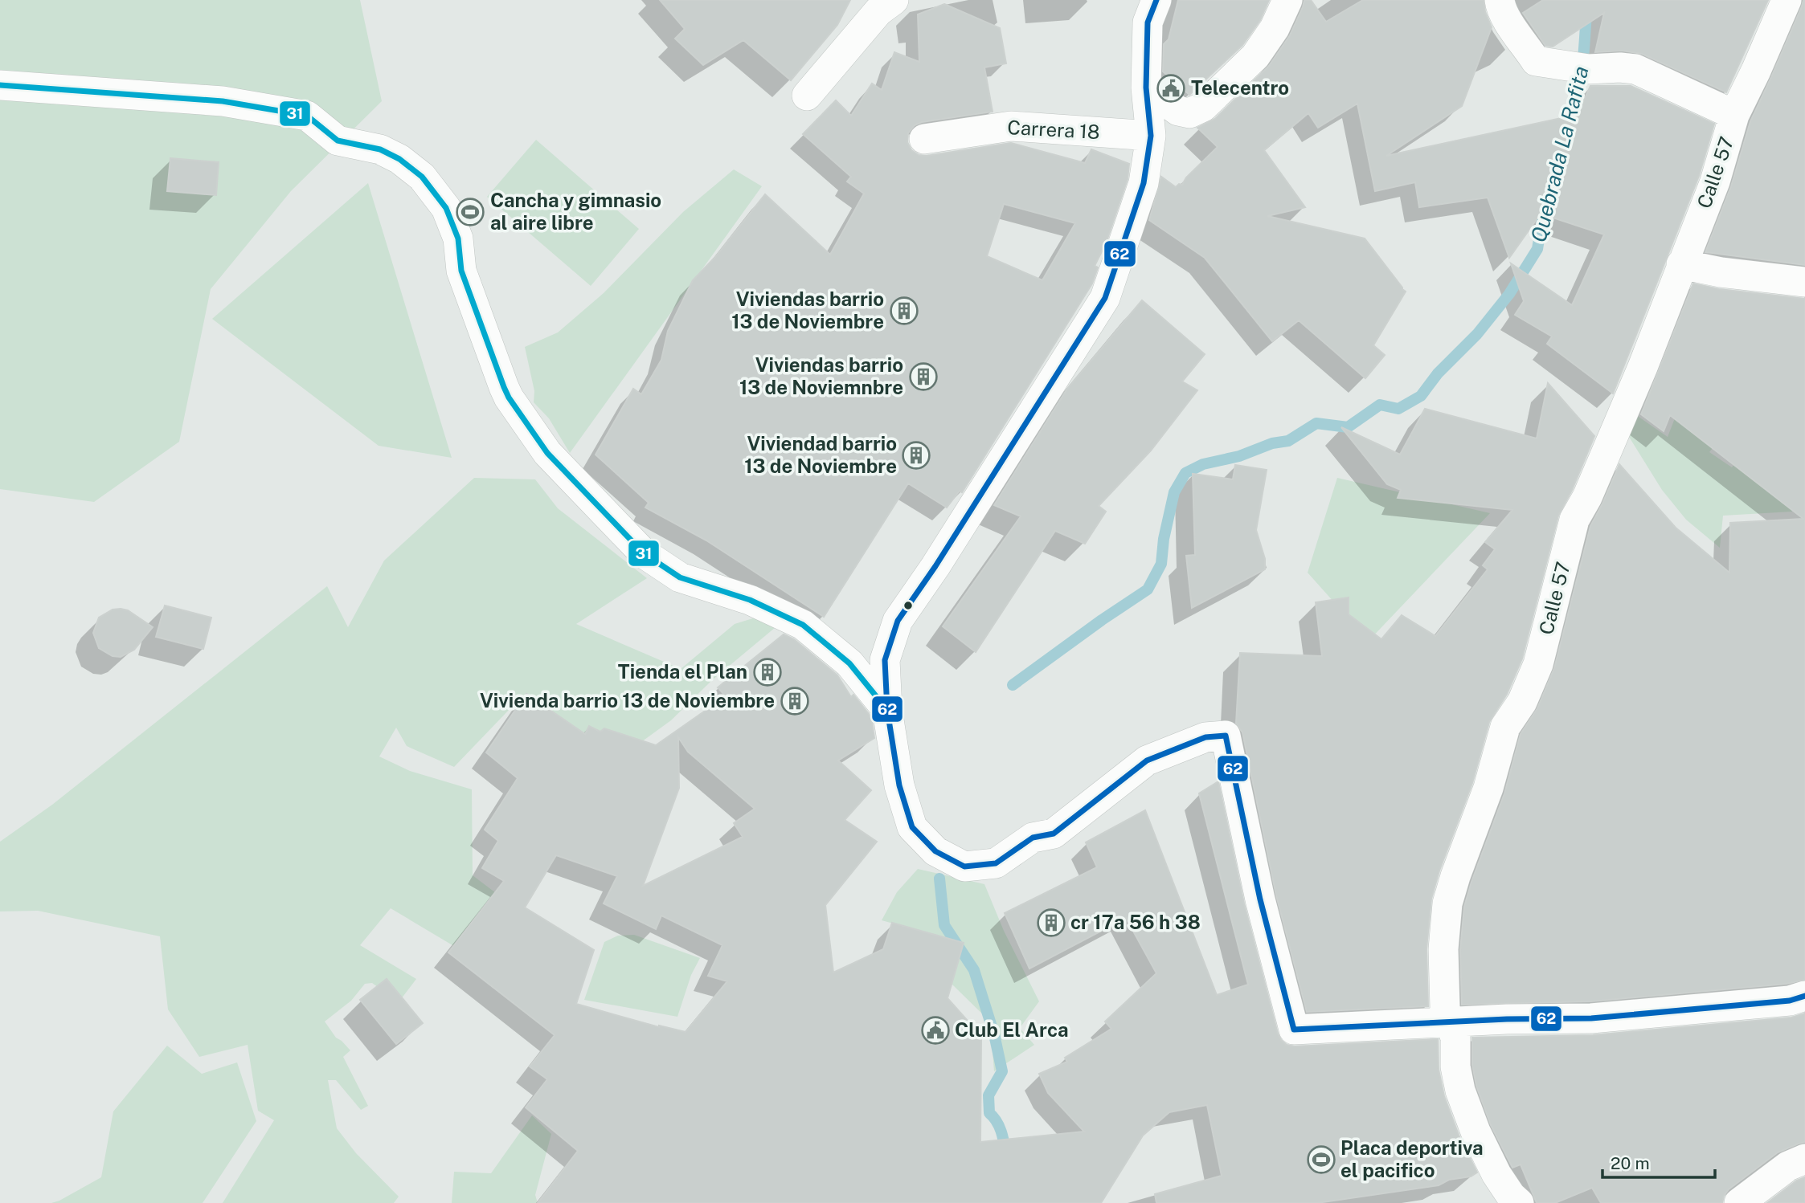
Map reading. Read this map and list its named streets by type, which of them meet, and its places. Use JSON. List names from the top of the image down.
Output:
{
  "streets": {
    "street": ["Carrera 18", "Calle 57"]
  },
  "water": ["Quebrada La Rafita"],
  "places": {
    "public building": ["Telecentro", "Club El Arca"],
    "sports": ["Cancha y gimnasio al aire libre", "Placa deportiva el pacifico"],
    "building": [
      "Viviendas barrio 13 de Noviembre",
      "Viviendas barrio 13 de Noviemnbre",
      "Viviendad barrio 13 de Noviembre",
      "Tienda el Plan",
      "Vivienda barrio 13 de Noviembre",
      "cr 17a 56 h 38"
    ]
  },
  "lines": ["transit line 62", "transit line 31"],
  "scale_bar": "20 m"
}
